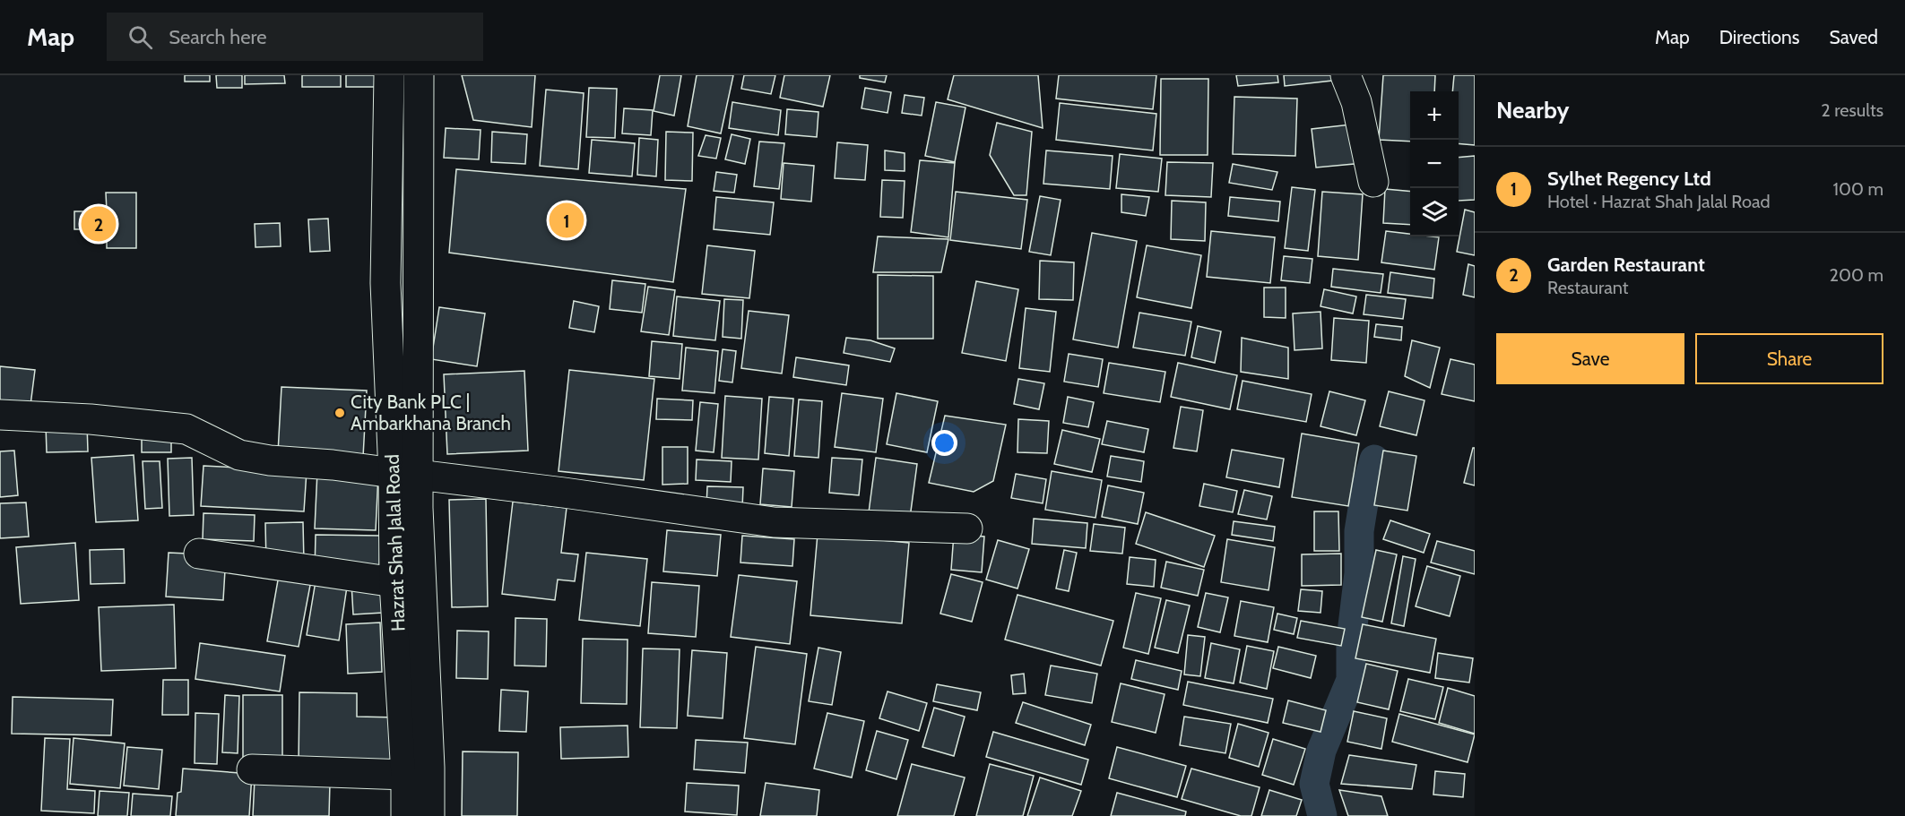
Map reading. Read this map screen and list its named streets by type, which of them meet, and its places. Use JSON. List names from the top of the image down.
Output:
{
  "streets": {
    "main road": ["Hazrat Shah Jalal Road"]
  },
  "places": ["City Bank PLC | Ambarkhana Branch"],
  "page": {
    "header": "Map",
    "search": "Search here",
    "nav": ["Map", "Directions", "Saved"],
    "heading": ["Nearby", "2 results"],
    "map_buttons": ["+", "−"],
    "list": [
      {
        "mark": "1",
        "name": "Sylhet Regency Ltd",
        "note": "Hotel · Hazrat Shah Jalal Road",
        "value": "100 m"
      },
      {
        "mark": "2",
        "name": "Garden Restaurant",
        "note": "Restaurant",
        "value": "200 m"
      }
    ],
    "pins": ["1", "2"],
    "buttons": ["Save", "Share"]
  }
}
